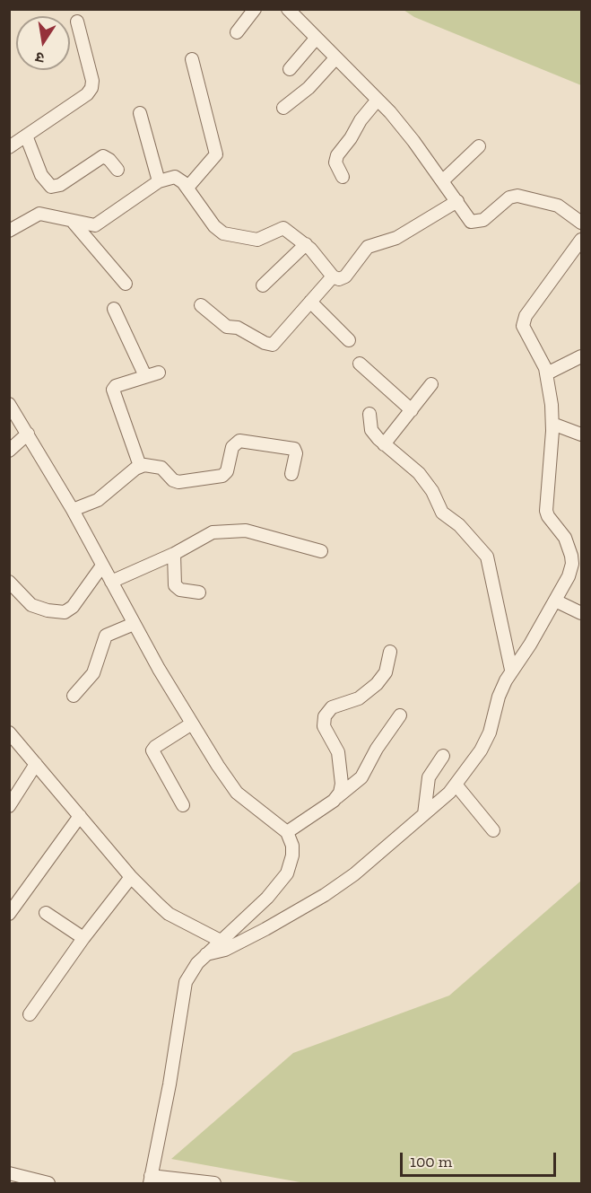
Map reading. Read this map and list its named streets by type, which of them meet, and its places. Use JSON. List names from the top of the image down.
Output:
{
  "scale_bar": "100 m",
  "north": "bottom"
}
